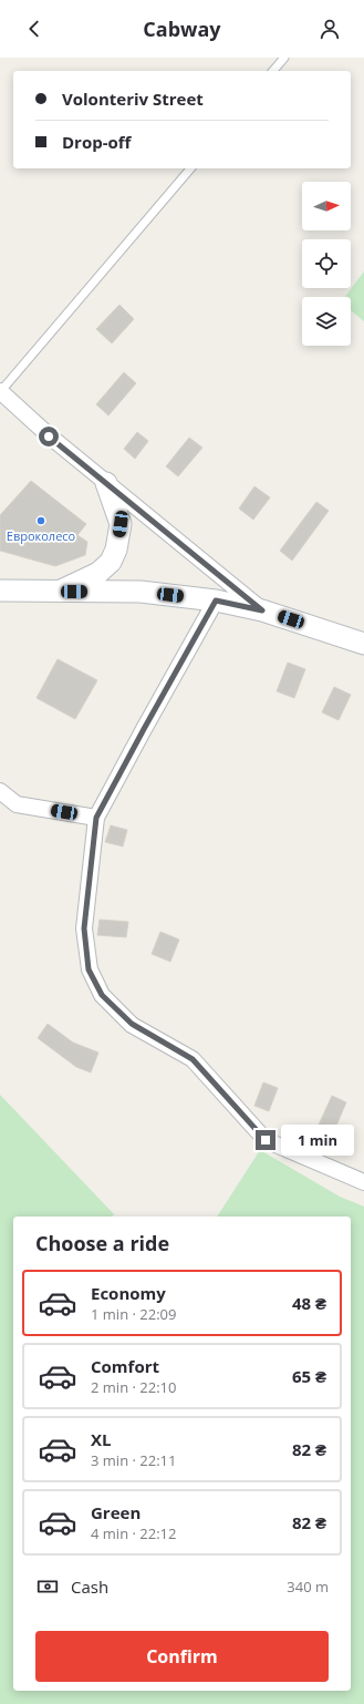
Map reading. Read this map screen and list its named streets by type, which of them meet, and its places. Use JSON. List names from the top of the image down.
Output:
{
  "places": ["Евроколесо"],
  "north": "right",
  "page": {
    "header": "Cabway",
    "banner": ["Volonteriv Street", "Drop-off"],
    "bubble": "1 min",
    "heading": "Choose a ride",
    "list": [
      {
        "name": "Economy",
        "note": "1 min · 22:09",
        "value": "48 ₴"
      },
      {
        "name": "Comfort",
        "note": "2 min · 22:10",
        "value": "65 ₴"
      },
      {
        "name": "XL",
        "note": "3 min · 22:11",
        "value": "82 ₴"
      },
      {
        "name": "Green",
        "note": "4 min · 22:12",
        "value": "82 ₴"
      }
    ],
    "pay": ["Cash", "340 m"],
    "buttons": "Confirm"
  }
}
